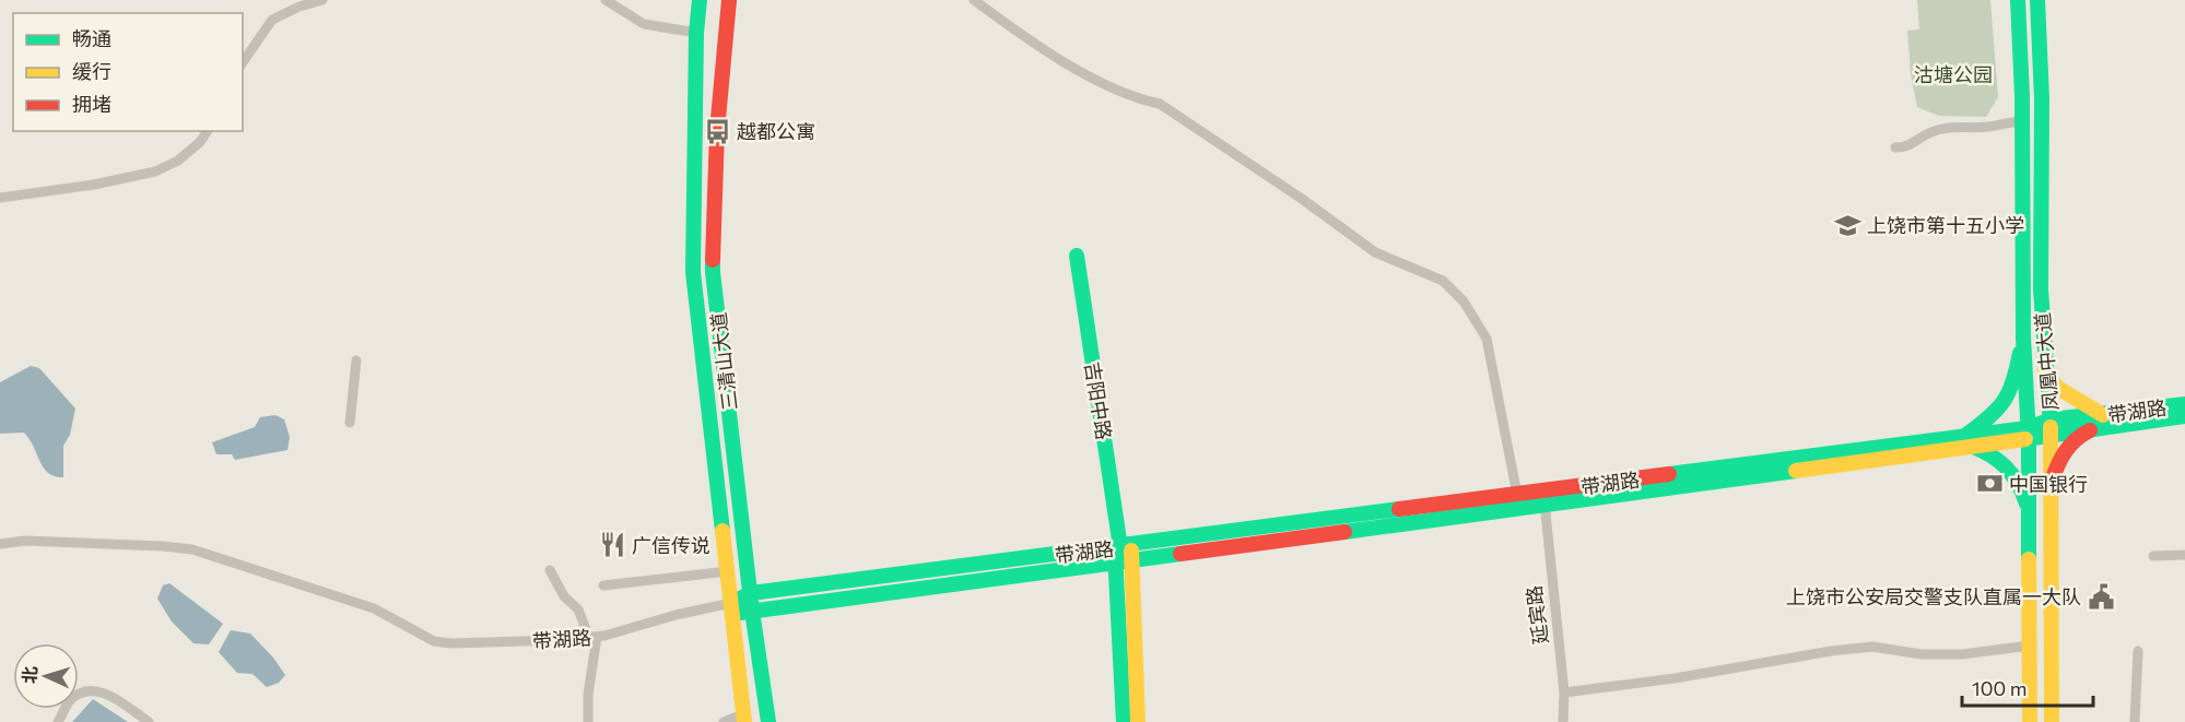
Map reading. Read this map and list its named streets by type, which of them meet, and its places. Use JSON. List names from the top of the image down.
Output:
{
  "streets": {
    "main road": [
      "三清山大道",
      "凤凰中大道",
      "吉阳中路",
      "带湖路"
    ],
    "street": ["延宾路"]
  },
  "crossings": [
    ["三清山大道", "带湖路"],
    ["凤凰中大道", "带湖路"],
    ["吉阳中路", "带湖路"],
    ["带湖路", "延宾路"]
  ],
  "parks": ["沽塘公园"],
  "places": {
    "bus stop": ["越都公寓"],
    "school or university": ["上饶市第十五小学"],
    "bank": ["中国银行"],
    "restaurant": ["广信传说"],
    "public building": ["上饶市公安局交警支队直属一大队"]
  },
  "legend": ["畅通", "缓行", "拥堵"],
  "scale_bar": "100 m",
  "north": "left"
}
